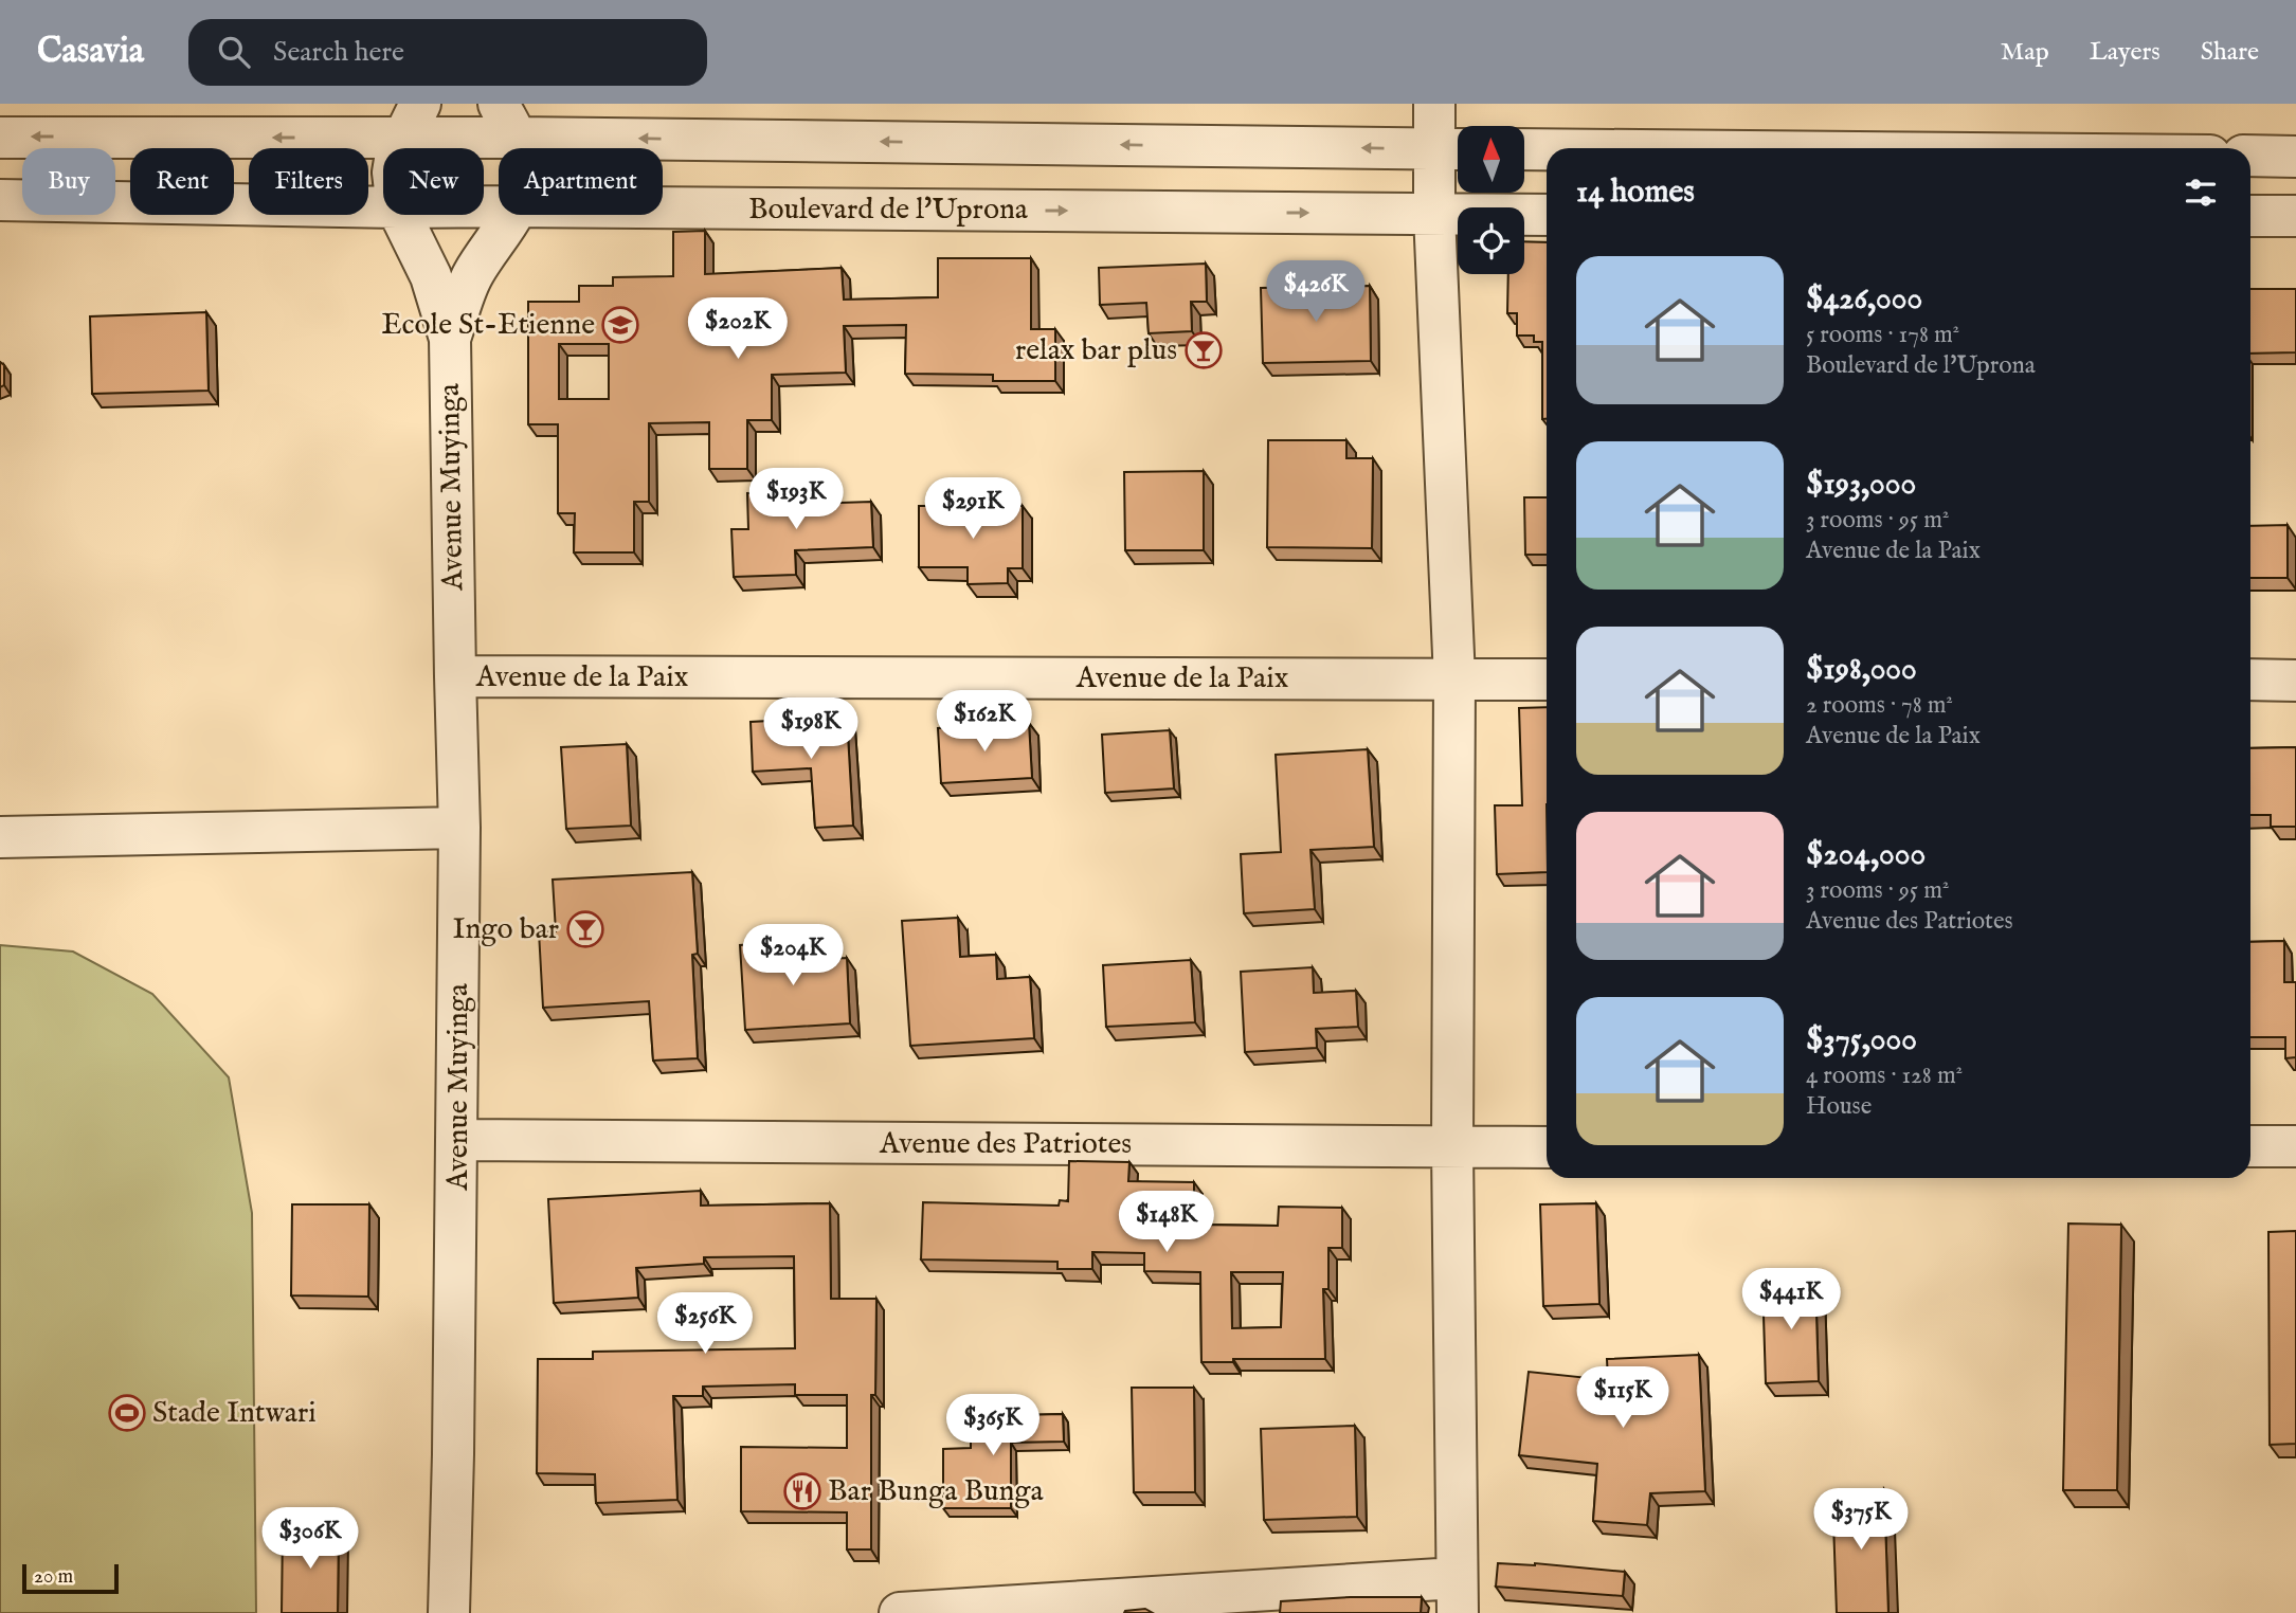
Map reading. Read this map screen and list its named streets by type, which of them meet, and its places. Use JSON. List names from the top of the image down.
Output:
{
  "streets": {
    "street": [
      "Boulevard de l'Uprona",
      "Avenue Muyinga",
      "Avenue de la Paix",
      "Avenue des Patriotes"
    ]
  },
  "crossings": [
    ["Avenue Muyinga", "Avenue de la Paix"],
    ["Avenue Muyinga", "Avenue des Patriotes"]
  ],
  "places": {
    "school or university": ["Ecole St-Etienne"],
    "bar": ["relax bar plus", "Ingo bar"],
    "sports": ["Stade Intwari"],
    "restaurant": ["Bar Bunga Bunga"]
  },
  "scale_bar": "20 m",
  "north": "top",
  "page": {
    "header": "Casavia",
    "search": "Search here",
    "nav": ["Map", "Layers", "Share"],
    "chip": [
      "Buy",
      "Rent",
      "Filters",
      "New",
      "Apartment"
    ],
    "heading": "14 homes",
    "list": [
      {
        "name": "$426,000",
        "note": "5 rooms · 178 m² · Boulevard de l'Uprona"
      },
      {
        "name": "$193,000",
        "note": "3 rooms · 95 m² · Avenue de la Paix"
      },
      {
        "name": "$198,000",
        "note": "2 rooms · 78 m² · Avenue de la Paix"
      },
      {
        "name": "$204,000",
        "note": "3 rooms · 95 m² · Avenue des Patriotes"
      },
      {
        "name": "$375,000",
        "note": "4 rooms · 128 m² · House"
      }
    ],
    "price": [
      "$426K",
      "$202K",
      "$193K",
      "$291K",
      "$162K",
      "$198K",
      "$204K",
      "$148K",
      "$441K",
      "$256K",
      "$115K",
      "$365K",
      "$375K",
      "$306K"
    ],
    "scale": "20 m"
  }
}
